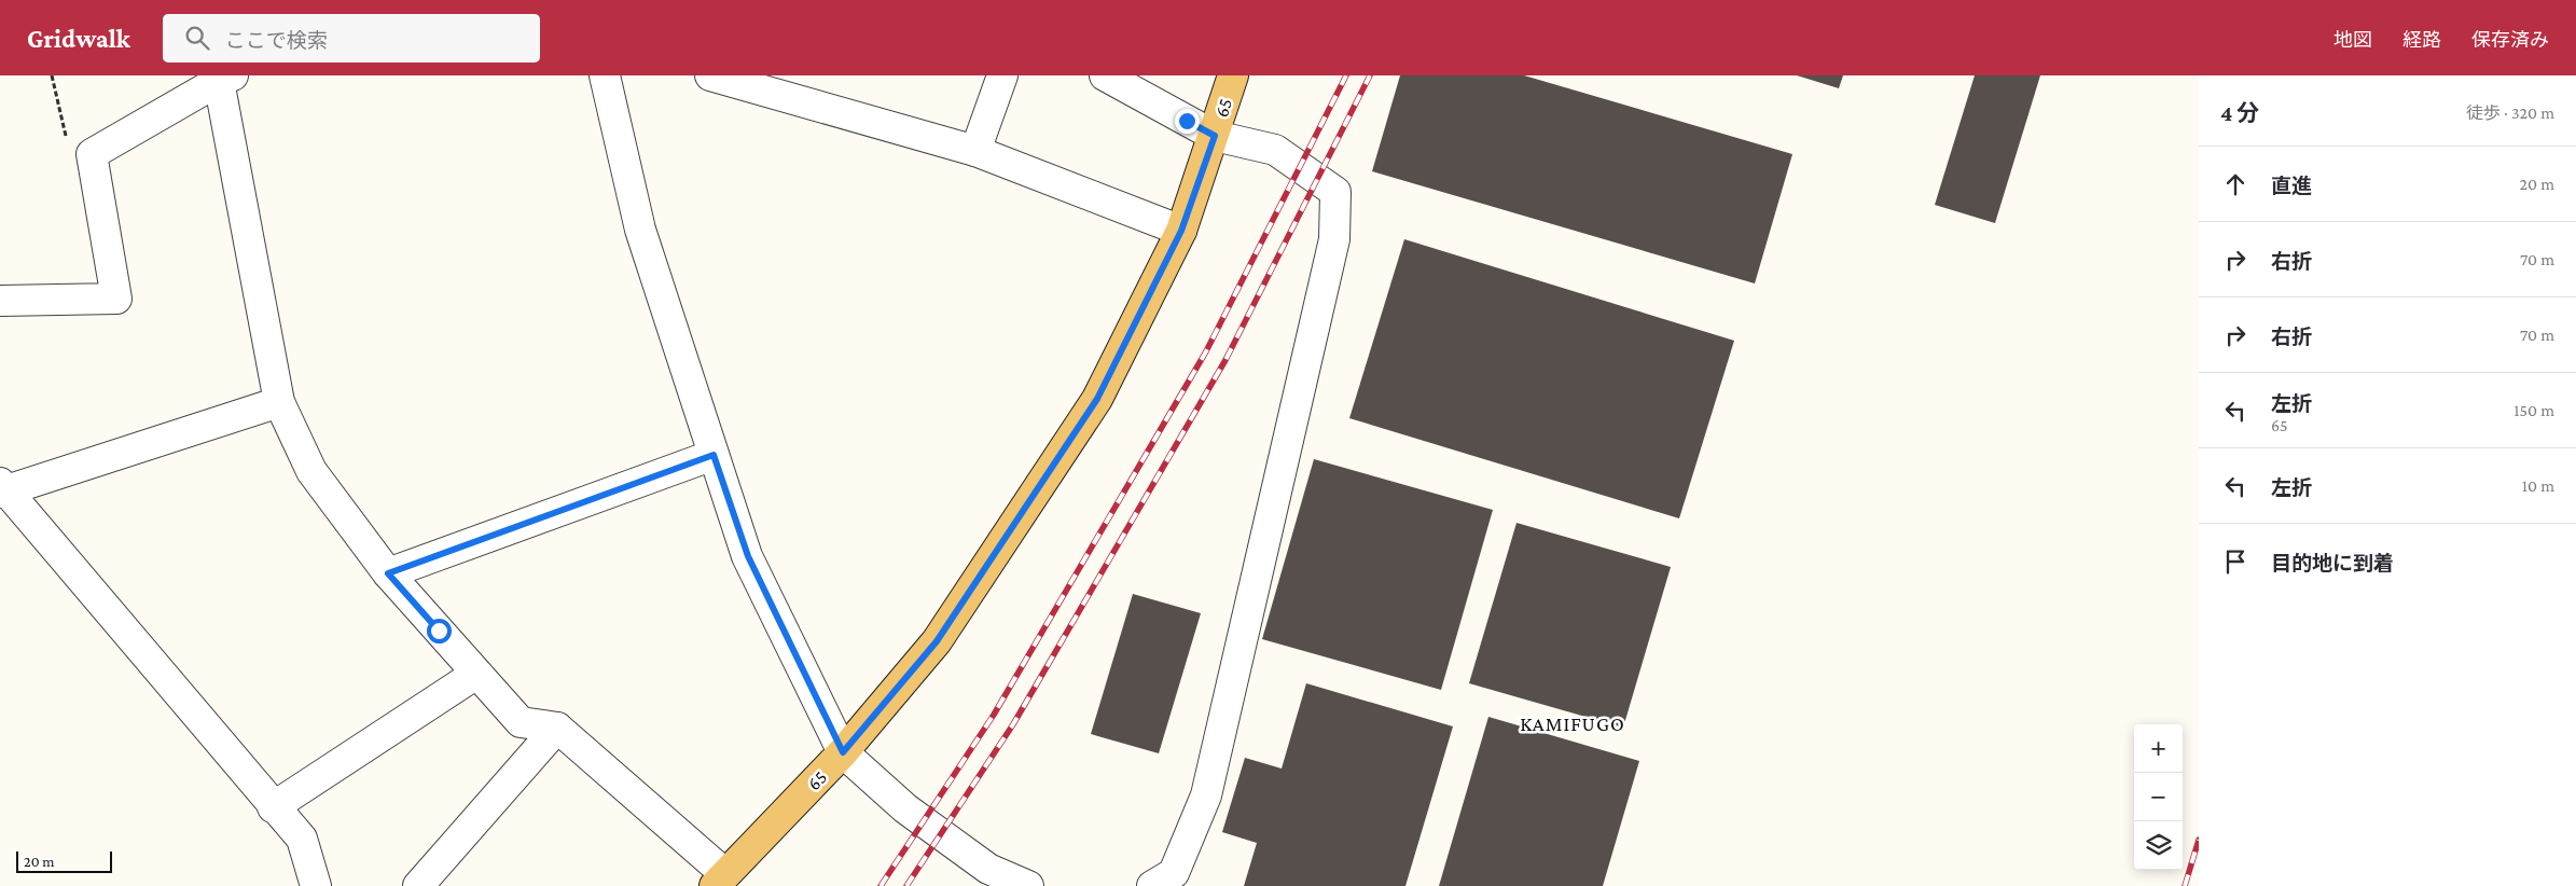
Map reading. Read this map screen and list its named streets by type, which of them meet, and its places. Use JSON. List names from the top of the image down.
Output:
{
  "streets": {
    "main road": ["65"]
  },
  "districts": ["KAMIFUGO"],
  "scale_bar": "20 m",
  "page": {
    "header": "Gridwalk",
    "search": "ここで検索",
    "nav": ["地図", "経路", "保存済み"],
    "heading": ["4 分", "徒歩 · 320 m"],
    "list": [
      ["直進", "20 m"],
      ["右折", "70 m"],
      ["右折", "70 m"],
      ["左折", "65", "150 m"],
      ["左折", "10 m"],
      "目的地に到着"
    ],
    "map_buttons": ["+", "−"],
    "scale": "20 m"
  }
}
